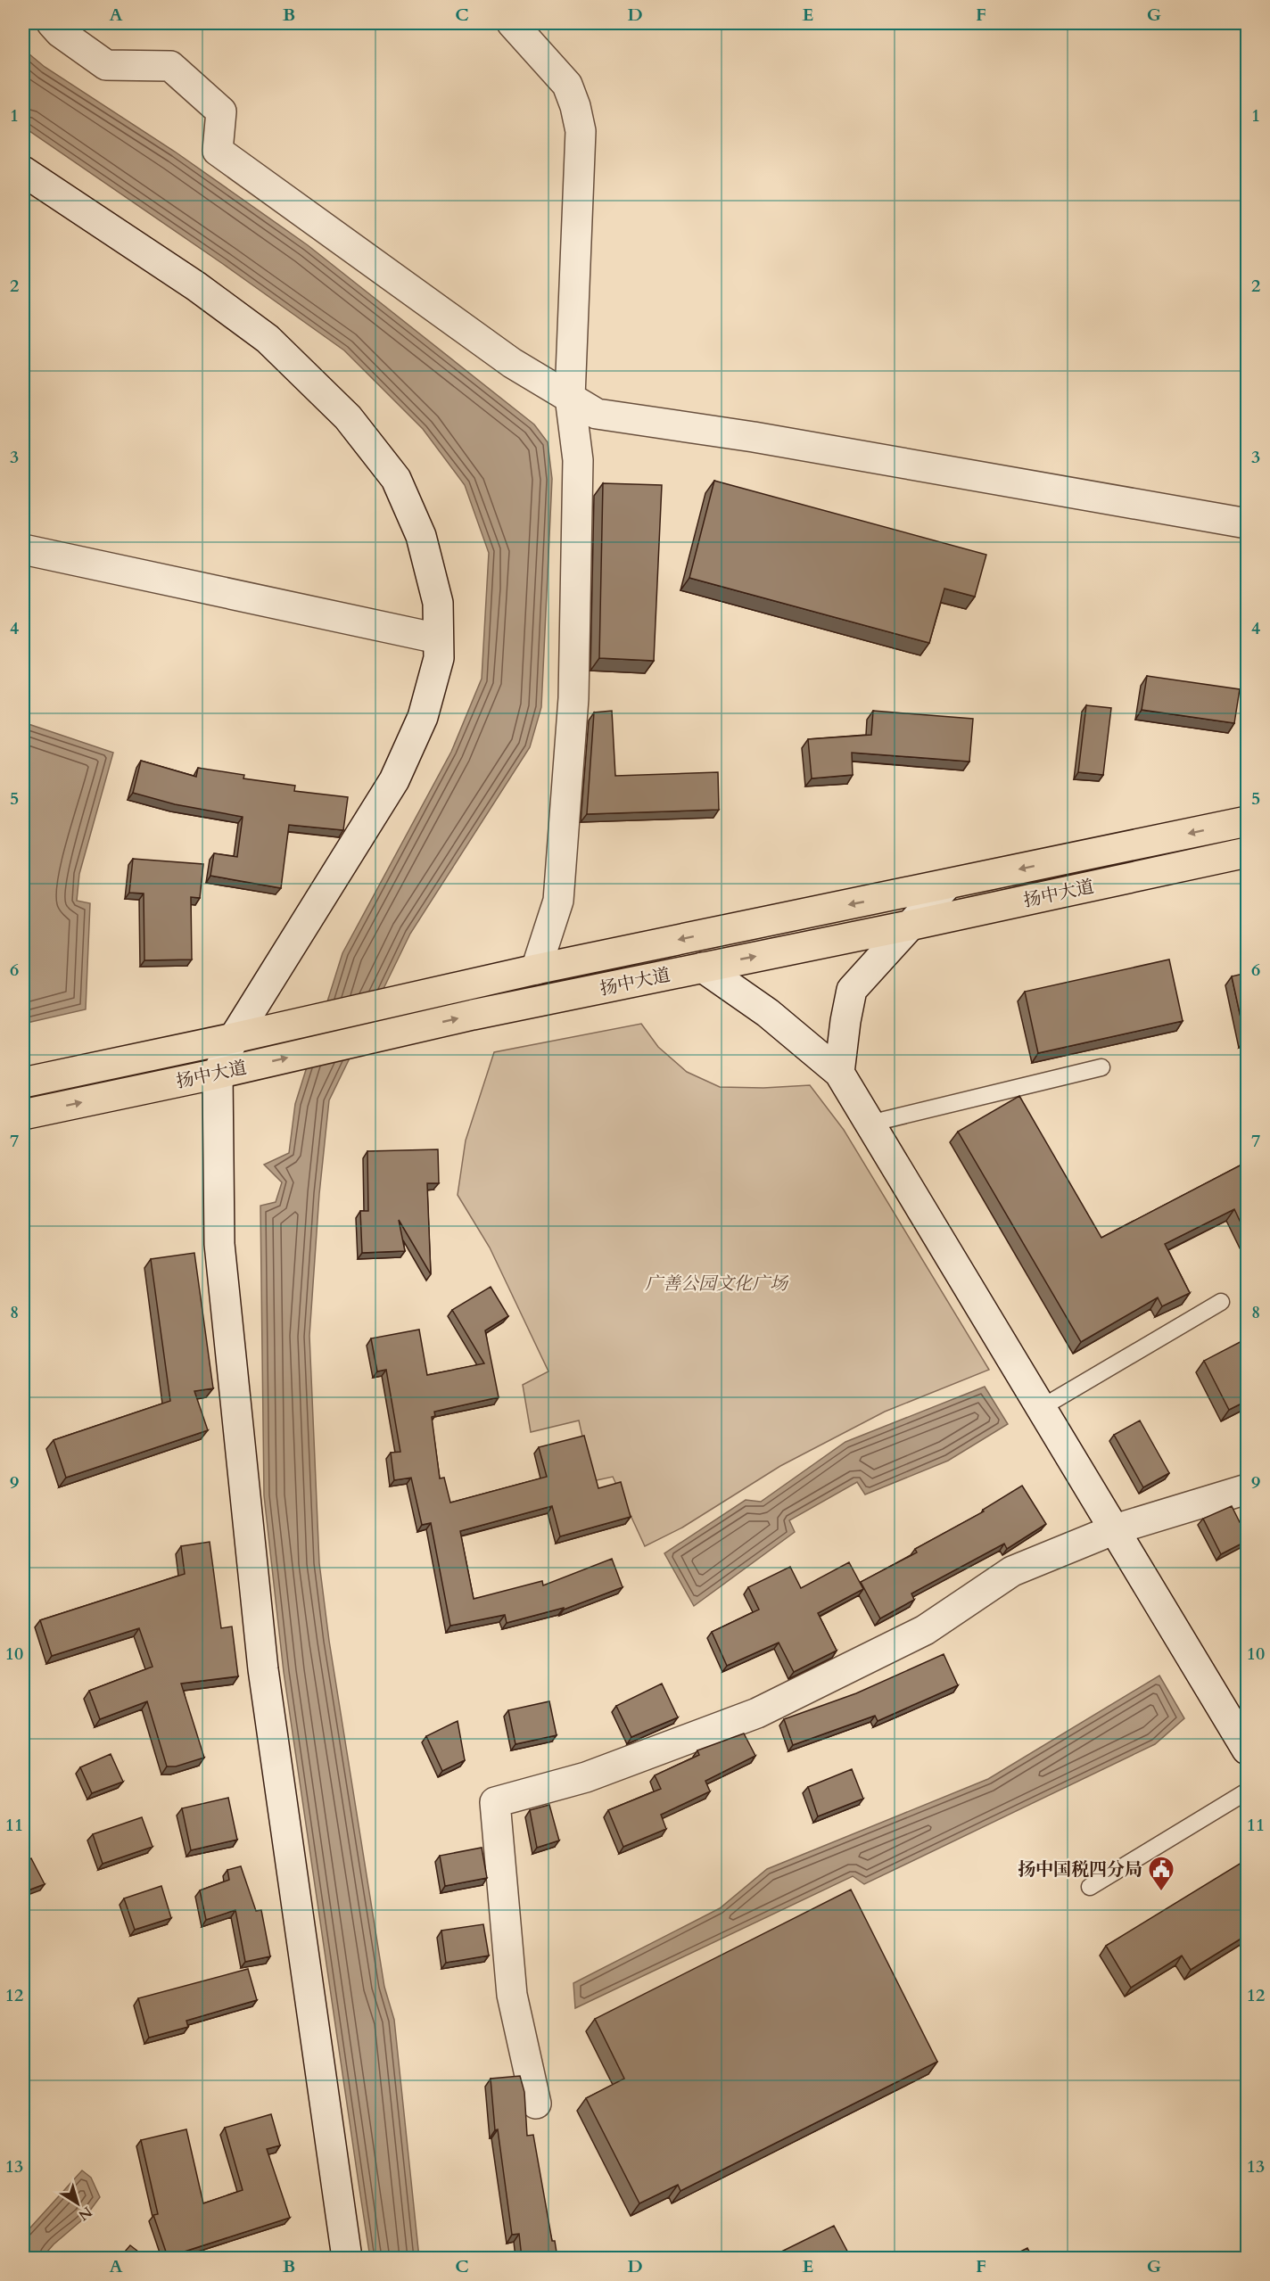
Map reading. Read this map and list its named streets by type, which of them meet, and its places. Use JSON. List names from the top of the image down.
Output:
{
  "streets": {
    "main road": ["扬中大道"]
  },
  "parks": ["广善公园文化广场"],
  "places": {
    "public building": ["扬中国税四分局"]
  },
  "north": "bottom right",
  "grid": {
    "columns": [
      "A",
      "B",
      "C",
      "D",
      "E",
      "F",
      "G"
    ],
    "rows": [
      "1",
      "2",
      "3",
      "4",
      "5",
      "6",
      "7",
      "8",
      "9",
      "10",
      "11",
      "12",
      "13"
    ]
  }
}
